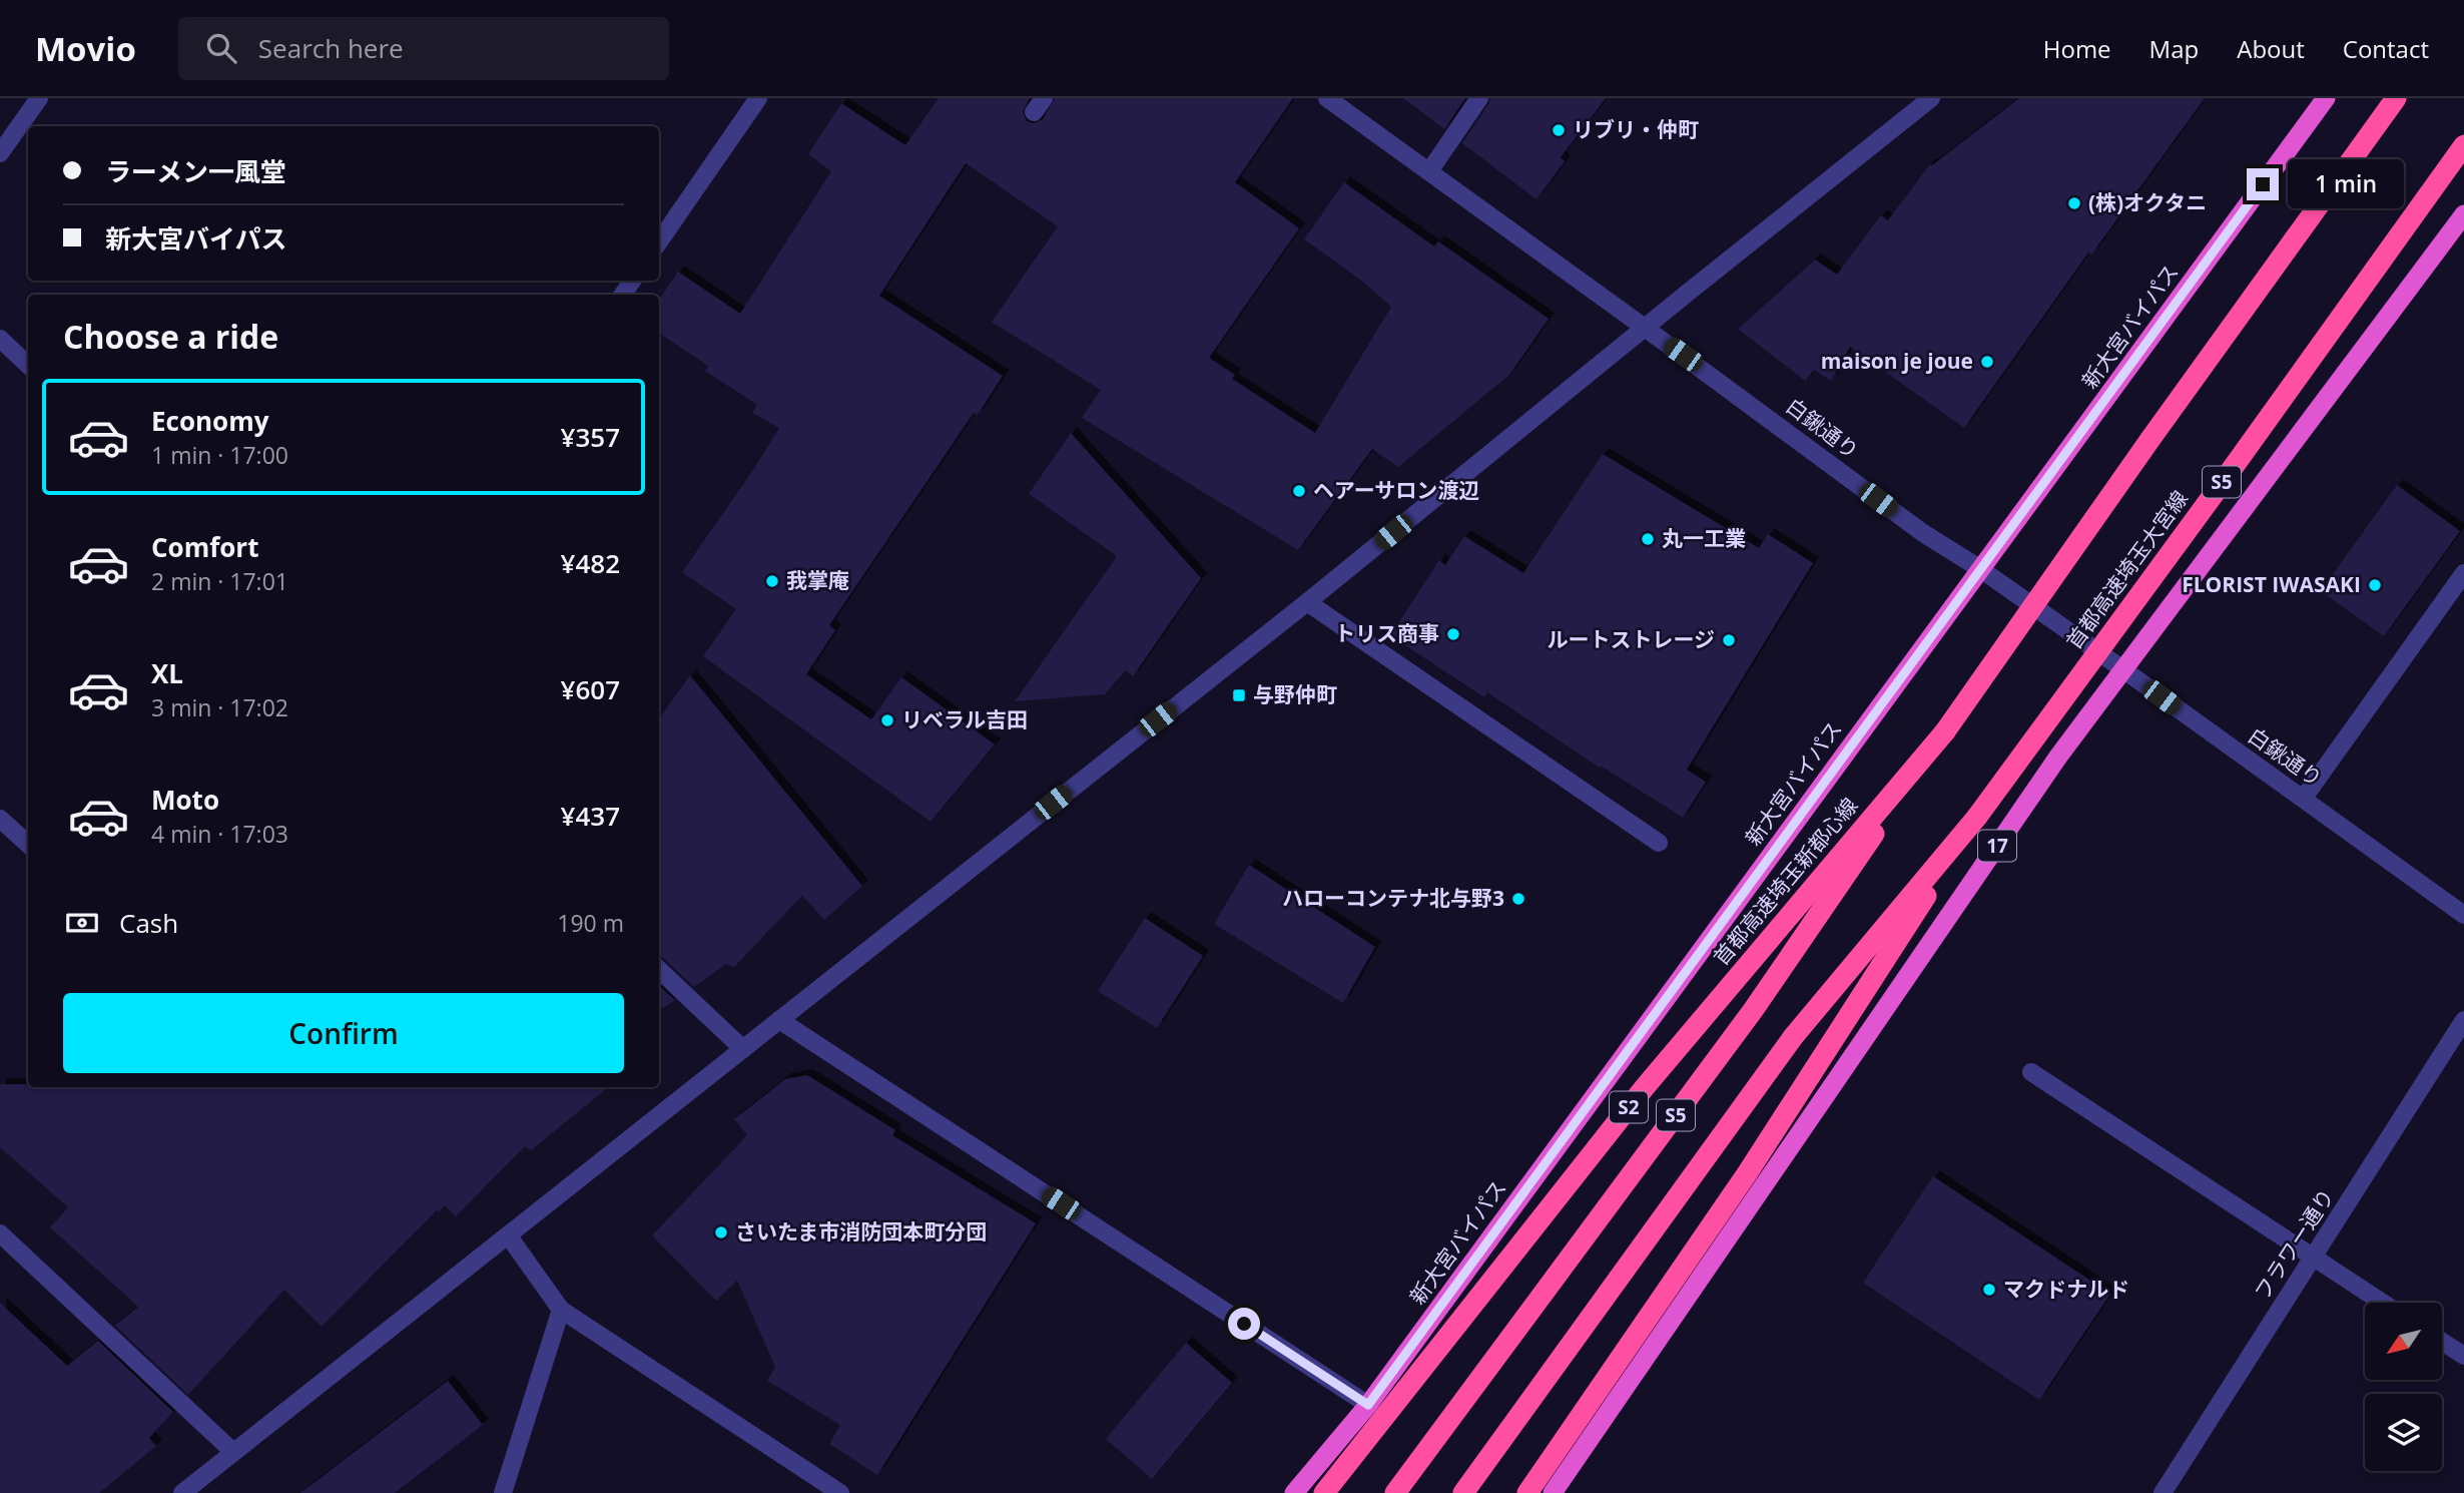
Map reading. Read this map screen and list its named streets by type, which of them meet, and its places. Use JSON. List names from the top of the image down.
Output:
{
  "streets": {
    "highway": [
      "新大宮バイパス",
      "S5",
      "首都高速埼玉大宮線",
      "17",
      "首都高速埼玉新都心線",
      "S2"
    ],
    "street": ["白鍬通り", "フラワー通り"]
  },
  "crossings": [
    ["新大宮バイパス", "白鍬通り"],
    ["白鍬通り", "17"],
    ["S5", "首都高速埼玉新都心線"]
  ],
  "places": {
    "other": [
      "リブリ・仲町",
      "(株)オクタニ",
      "maison je joue",
      "ヘアーサロン渡辺",
      "丸一工業",
      "我掌庵",
      "FLORIST IWASAKI",
      "トリス商事",
      "ルートストレージ",
      "リベラル吉田",
      "ハローコンテナ北与野3",
      "さいたま市消防団本町分団",
      "マクドナルド"
    ],
    "transit": ["与野仲町"]
  },
  "north": "bottom left",
  "page": {
    "header": "Movio",
    "search": "Search here",
    "nav": [
      "Home",
      "Map",
      "About",
      "Contact"
    ],
    "banner": ["ラーメン一風堂", "新大宮バイパス"],
    "bubble": "1 min",
    "heading": "Choose a ride",
    "list": [
      {
        "name": "Economy",
        "note": "1 min · 17:00",
        "value": "¥357"
      },
      {
        "name": "Comfort",
        "note": "2 min · 17:01",
        "value": "¥482"
      },
      {
        "name": "XL",
        "note": "3 min · 17:02",
        "value": "¥607"
      },
      {
        "name": "Moto",
        "note": "4 min · 17:03",
        "value": "¥437"
      }
    ],
    "pay": ["Cash", "190 m"],
    "buttons": "Confirm"
  }
}
